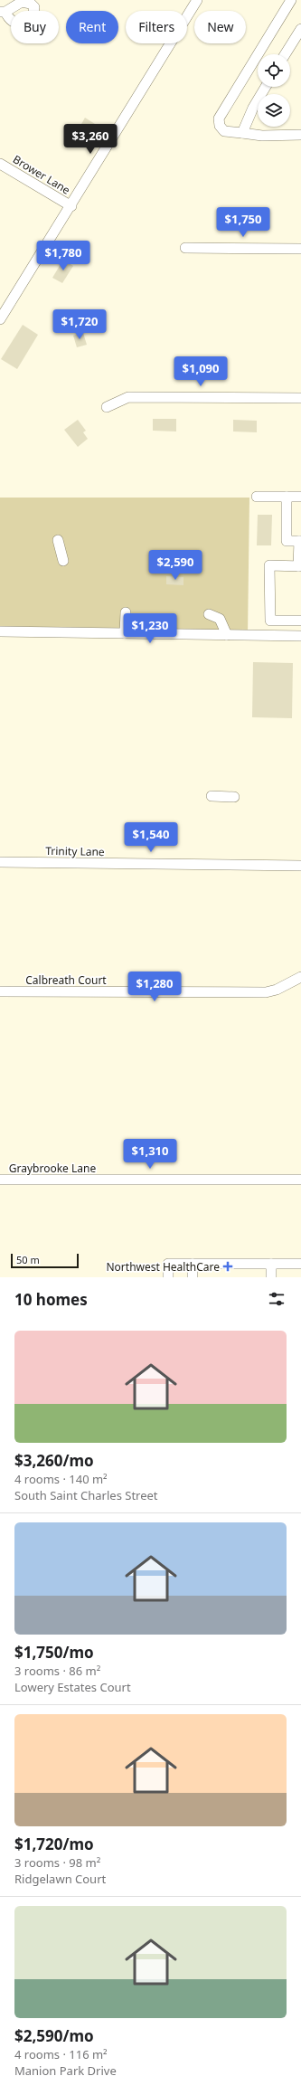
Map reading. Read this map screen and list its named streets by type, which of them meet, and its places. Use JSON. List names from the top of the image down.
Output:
{
  "streets": {
    "street": [
      "Brower Lane",
      "Trinity Lane",
      "Calbreath Court",
      "Graybrooke Lane"
    ]
  },
  "places": {
    "health": ["Northwest HealthCare"]
  },
  "scale_bar": "50 m",
  "page": {
    "chip": [
      "Buy",
      "Rent",
      "Filters",
      "New"
    ],
    "price": [
      "$3,260",
      "$1,750",
      "$1,780",
      "$1,720",
      "$1,090",
      "$2,590",
      "$1,230",
      "$1,540",
      "$1,280",
      "$1,310"
    ],
    "scale": "50 m",
    "heading": "10 homes",
    "list": [
      {
        "name": "$3,260/mo",
        "note": "4 rooms · 140 m² · South Saint Charles Street"
      },
      {
        "name": "$1,750/mo",
        "note": "3 rooms · 86 m² · Lowery Estates Court"
      },
      {
        "name": "$1,720/mo",
        "note": "3 rooms · 98 m² · Ridgelawn Court"
      },
      {
        "name": "$2,590/mo",
        "note": "4 rooms · 116 m² · Manion Park Drive"
      }
    ]
  }
}
